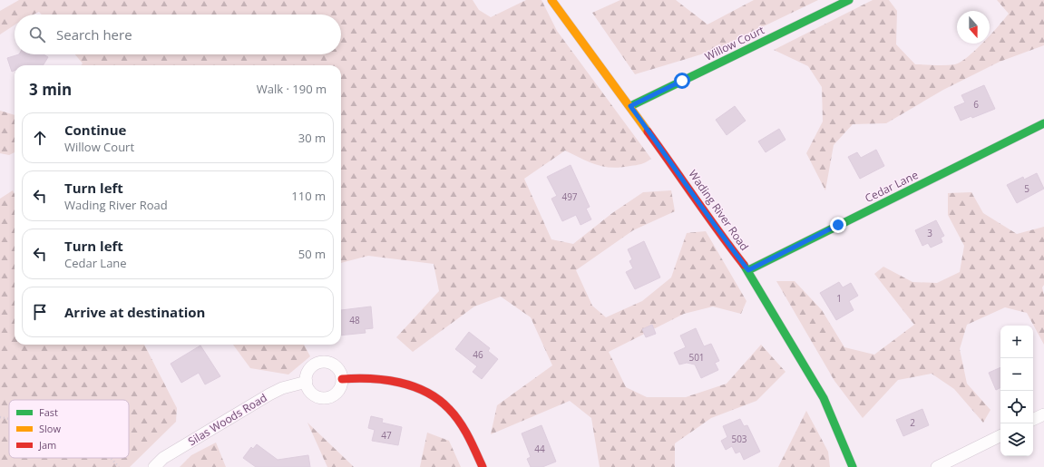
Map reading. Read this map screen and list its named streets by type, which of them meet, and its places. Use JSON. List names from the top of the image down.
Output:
{
  "streets": {
    "street": [
      "Willow Court",
      "Cedar Lane",
      "Wading River Road",
      "Silas Woods Road"
    ]
  },
  "crossings": [
    ["Willow Court", "Wading River Road"],
    ["Cedar Lane", "Wading River Road"]
  ],
  "house_numbers": [
    "6",
    "5",
    "497",
    "3",
    "1",
    "48",
    "46",
    "501",
    "2",
    "47",
    "503",
    "44"
  ],
  "legend": ["Fast", "Slow", "Jam"],
  "north": "bottom",
  "page": {
    "search": "Search here",
    "heading": ["3 min", "Walk · 190 m"],
    "list": [
      ["Continue", "Willow Court", "30 m"],
      ["Turn left", "Wading River Road", "110 m"],
      ["Turn left", "Cedar Lane", "50 m"],
      "Arrive at destination"
    ],
    "map_buttons": ["+", "−"]
  }
}
